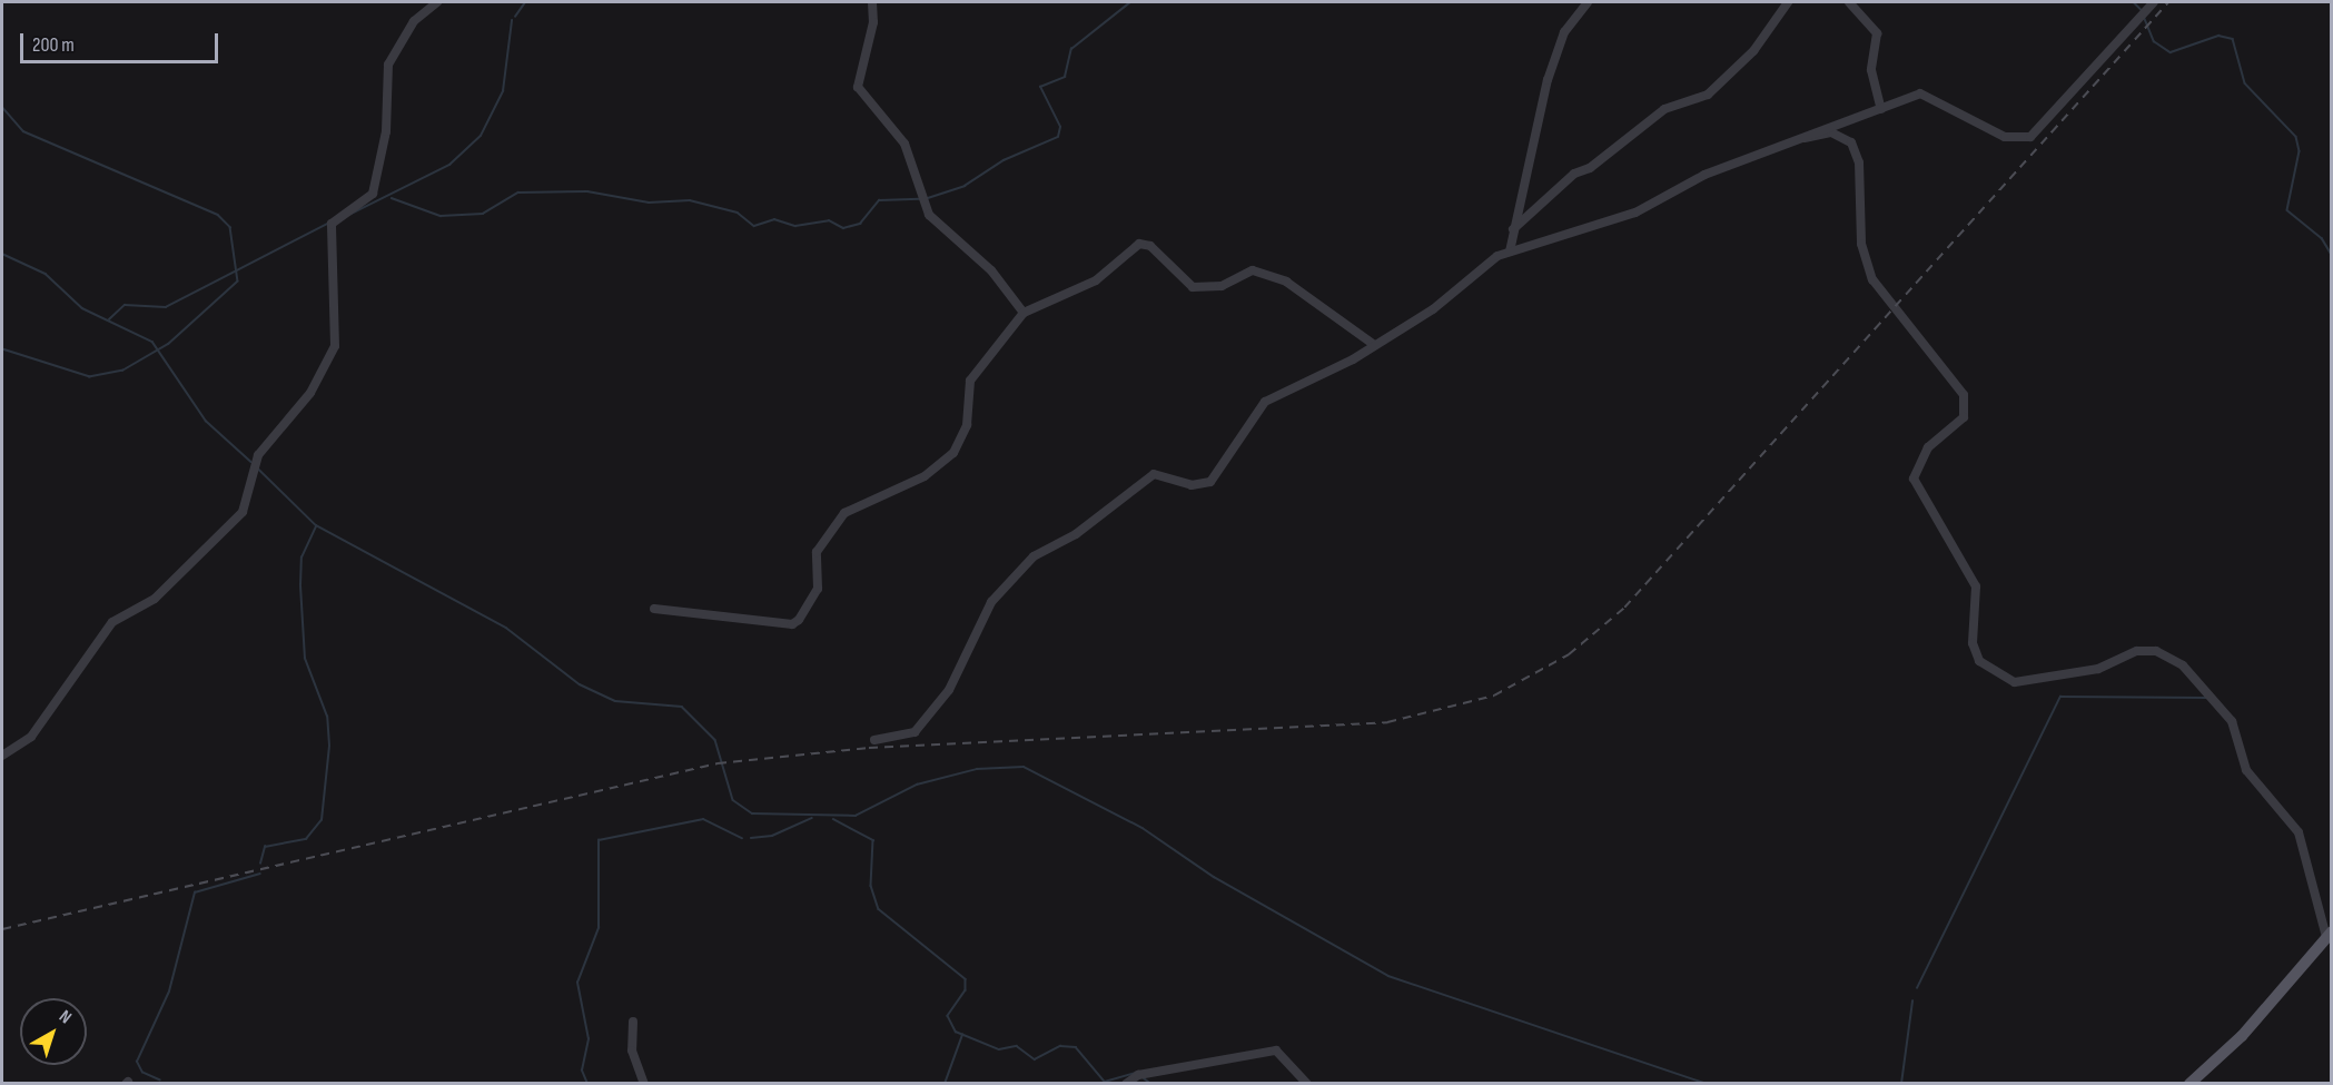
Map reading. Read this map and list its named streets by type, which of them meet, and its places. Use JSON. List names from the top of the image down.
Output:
{
  "scale_bar": "200 m",
  "north": "top right"
}
